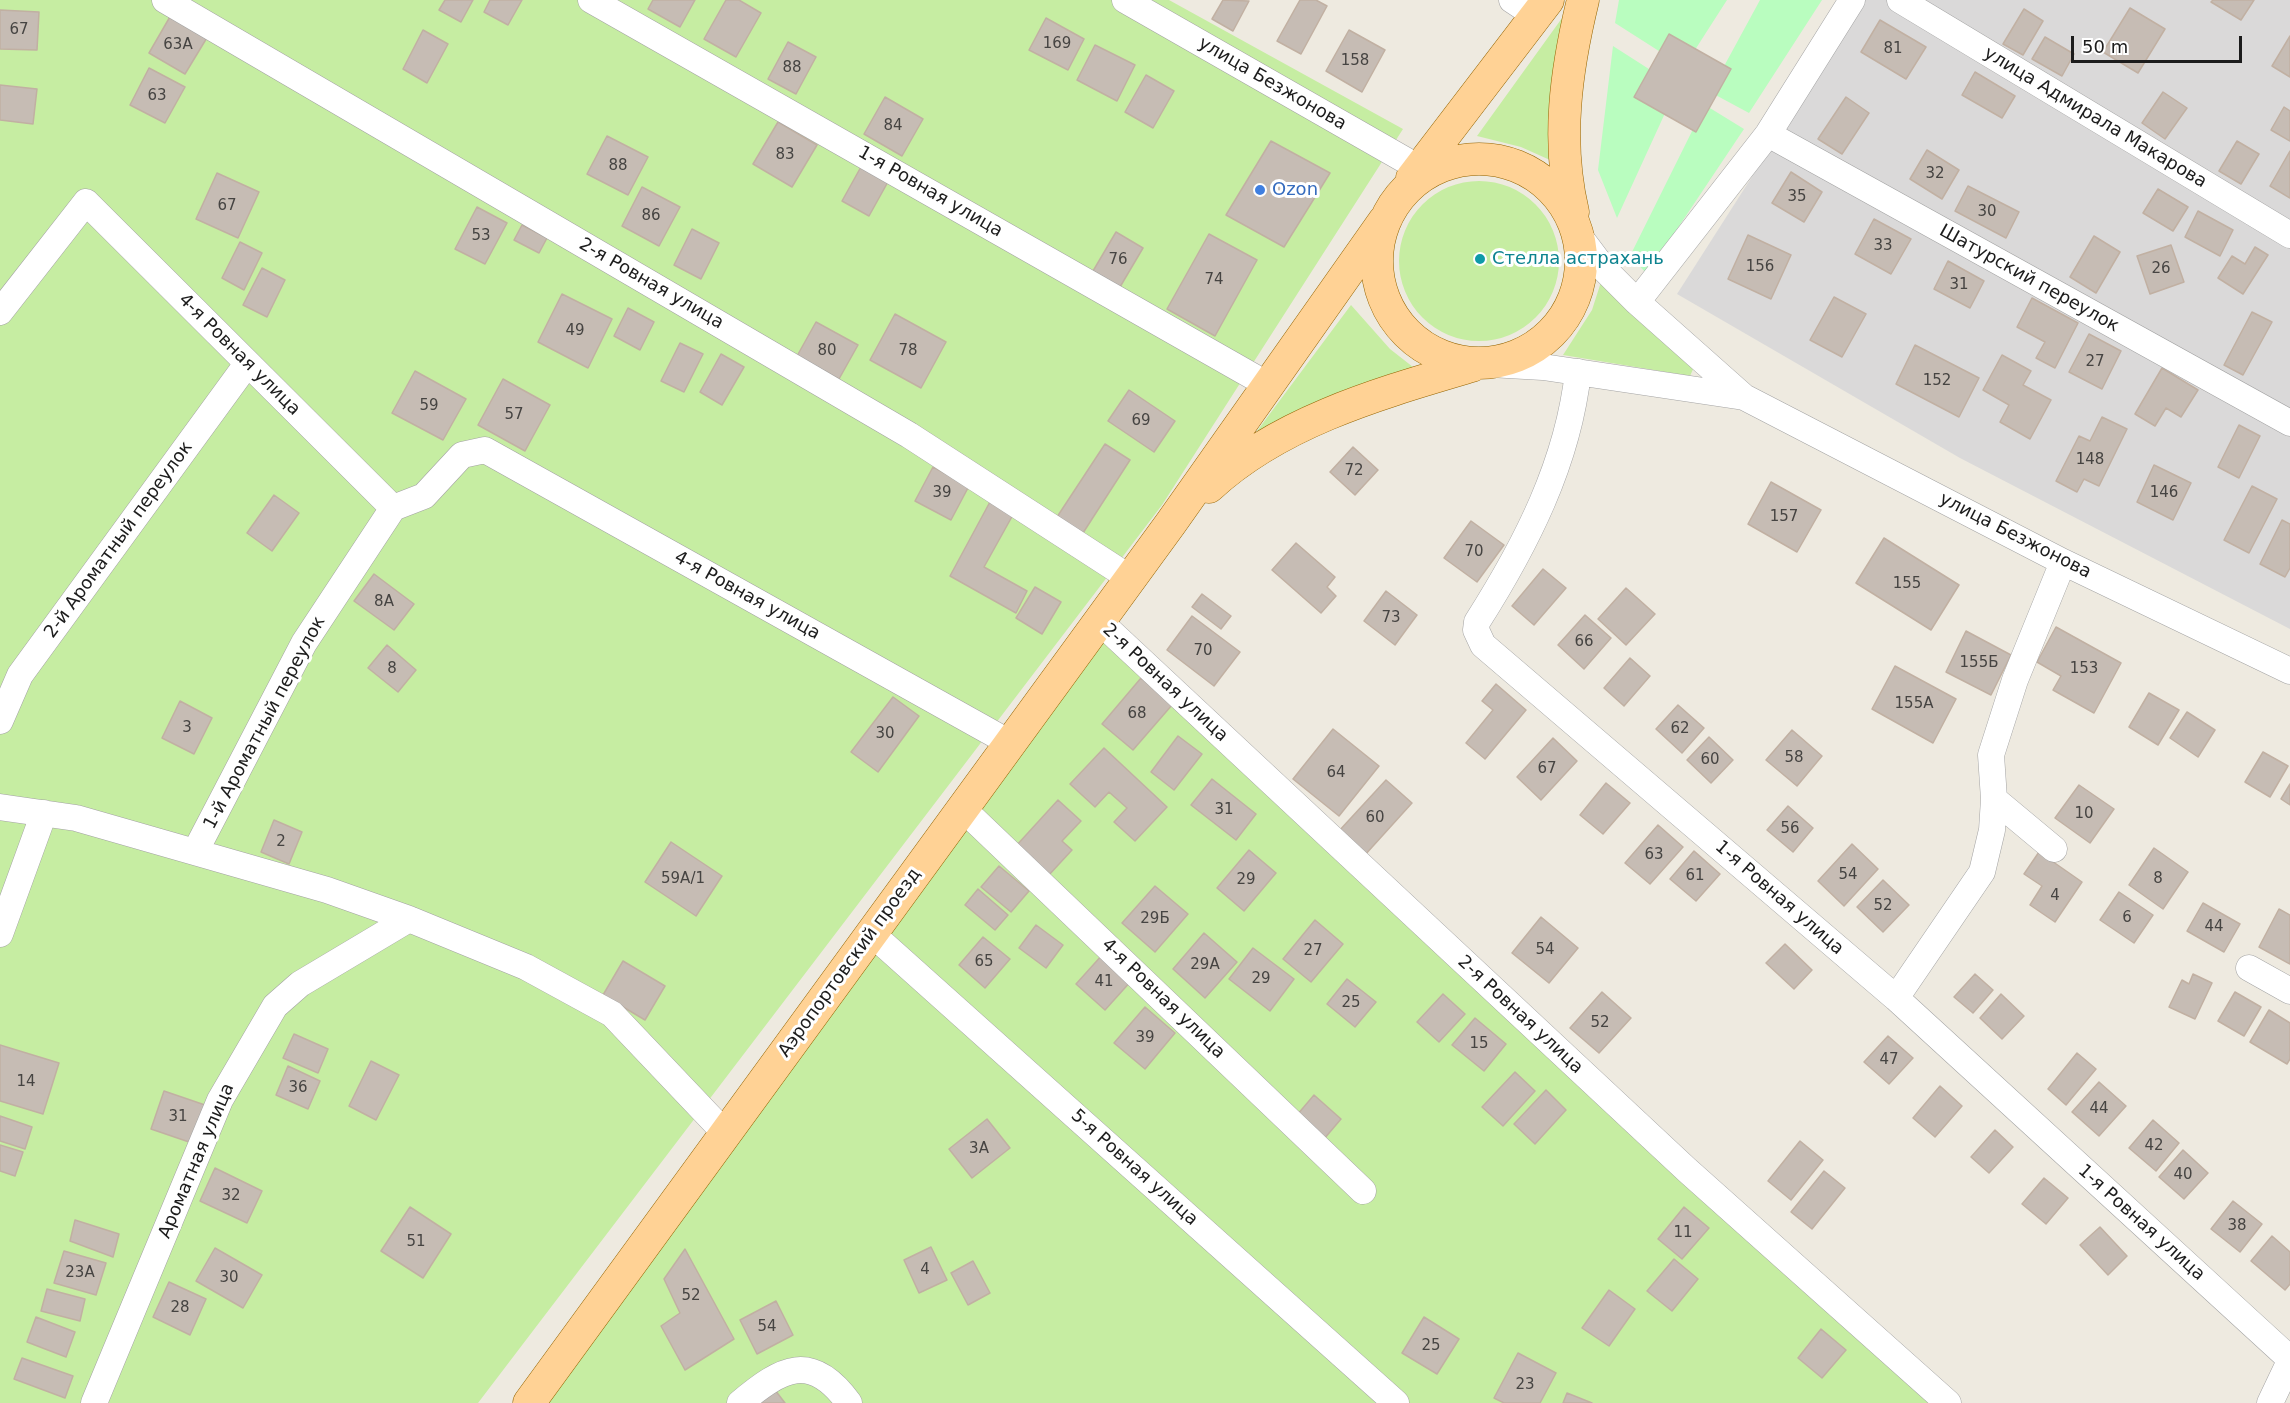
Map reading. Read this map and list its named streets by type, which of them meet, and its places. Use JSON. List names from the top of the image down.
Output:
{
  "streets": {
    "main road": ["Аэропортовский проезд"],
    "street": [
      "улица Безжонова",
      "улица Адмирала Макарова",
      "1-я Ровная улица",
      "Шатурский переулок",
      "2-я Ровная улица",
      "4-я Ровная улица",
      "2-й Ароматный переулок",
      "1-й Ароматный переулок",
      "Ароматная улица",
      "5-я Ровная улица"
    ]
  },
  "crossings": [
    ["2-я Ровная улица", "Аэропортовский проезд"],
    ["4-я Ровная улица", "2-й Ароматный переулок"],
    ["4-я Ровная улица", "1-й Ароматный переулок"],
    ["4-я Ровная улица", "Аэропортовский проезд"],
    ["Аэропортовский проезд", "5-я Ровная улица"]
  ],
  "places": ["Ozon", "Стелла астрахань"],
  "house_numbers": [
    "67",
    "169",
    "63А",
    "81",
    "158",
    "88",
    "63",
    "84",
    "83",
    "88",
    "32",
    "35",
    "67",
    "30",
    "86",
    "53",
    "33",
    "76",
    "156",
    "26",
    "74",
    "31",
    "49",
    "80",
    "78",
    "27",
    "152",
    "59",
    "57",
    "69",
    "148",
    "72",
    "39",
    "146",
    "157",
    "70",
    "155",
    "8А",
    "73",
    "66",
    "70",
    "155Б",
    "8",
    "153",
    "155А",
    "68",
    "3",
    "62",
    "30",
    "58",
    "60",
    "67",
    "64",
    "31",
    "10",
    "60",
    "56",
    "2",
    "63",
    "54",
    "61",
    "59А/1",
    "8",
    "29",
    "4",
    "52",
    "6",
    "29Б",
    "44",
    "54",
    "27",
    "65",
    "29А",
    "29",
    "41",
    "25",
    "52",
    "39",
    "15",
    "47",
    "14",
    "36",
    "44",
    "31",
    "42",
    "3А",
    "40",
    "32",
    "38",
    "11",
    "51",
    "4",
    "23А",
    "30",
    "52",
    "28",
    "54",
    "25",
    "23"
  ],
  "scale_bar": "50 m"
}
